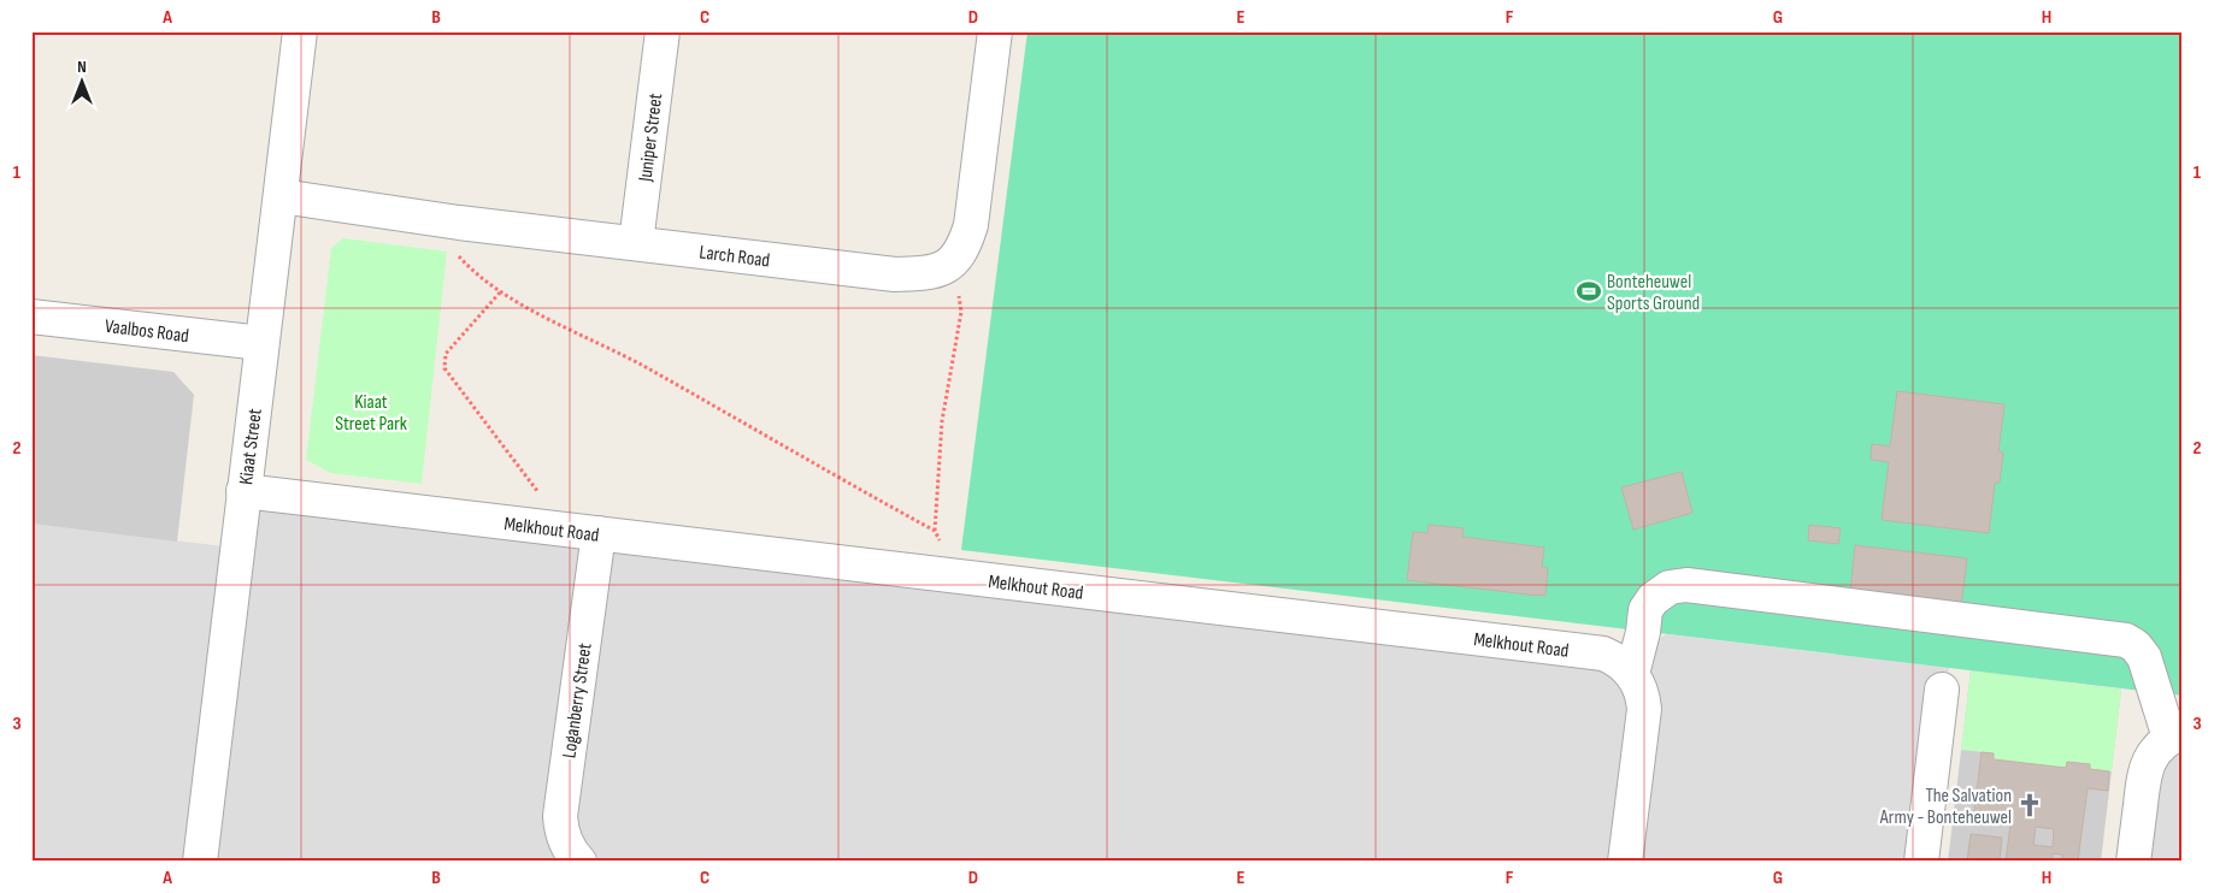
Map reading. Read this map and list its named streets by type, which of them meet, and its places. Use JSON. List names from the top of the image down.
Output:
{
  "streets": {
    "street": [
      "Juniper Street",
      "Larch Road",
      "Vaalbos Road",
      "Kiaat Street",
      "Melkhout Road",
      "Loganberry Street"
    ]
  },
  "crossings": [
    ["Juniper Street", "Larch Road"],
    ["Larch Road", "Kiaat Street"],
    ["Vaalbos Road", "Kiaat Street"],
    ["Kiaat Street", "Melkhout Road"],
    ["Melkhout Road", "Loganberry Street"]
  ],
  "parks": ["Kiaat Street Park"],
  "places": {
    "sports": ["Bonteheuwel Sports Ground"],
    "church": ["The Salvation Army - Bonteheuwel"]
  },
  "north": "top",
  "grid": {
    "columns": [
      "A",
      "B",
      "C",
      "D",
      "E",
      "F",
      "G",
      "H"
    ],
    "rows": ["1", "2", "3"]
  }
}
